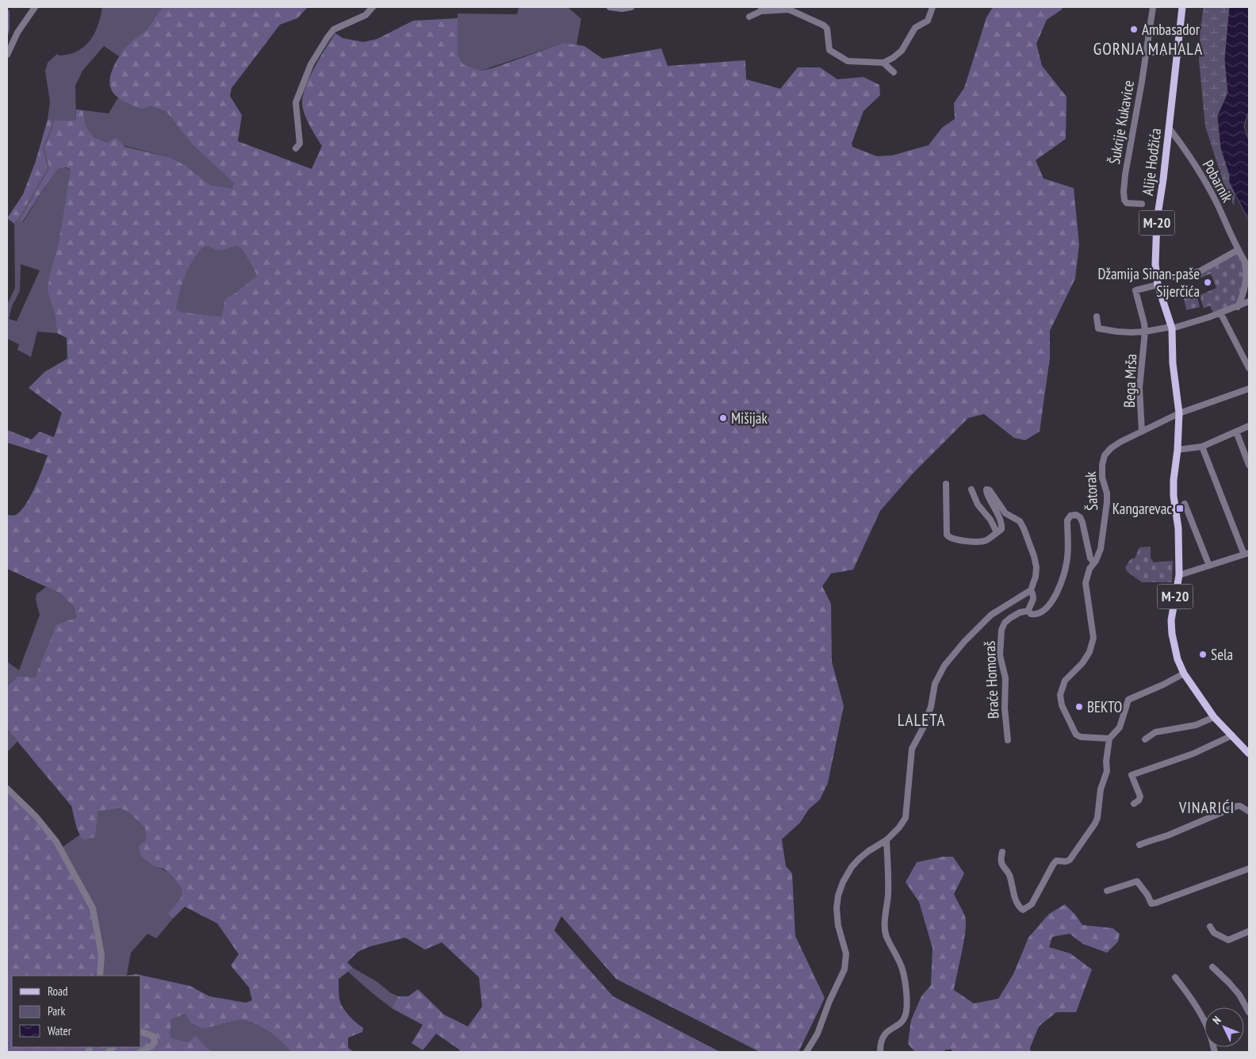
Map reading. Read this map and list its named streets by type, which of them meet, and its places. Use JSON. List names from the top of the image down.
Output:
{
  "streets": {
    "main road": ["Alije Hodžića", "M-20"],
    "street": [
      "Šukrije Kukavice",
      "Pobarnik",
      "Bega Mrša",
      "Šatorak",
      "Braće Homoraš"
    ]
  },
  "crossings": [
    ["Alije Hodžića", "Pobarnik"],
    ["Alije Hodžića", "M-20"],
    ["Alije Hodžića", "Bega Mrša"],
    ["Alije Hodžića", "Šatorak"],
    ["M-20", "Šatorak"],
    ["Bega Mrša", "Šatorak"],
    ["Šatorak", "Braće Homoraš"]
  ],
  "districts": ["GORNJA MAHALA", "LALETA", "VINARIĆI"],
  "places": {
    "other": [
      "Ambasador",
      "Džamija Sinan-paše Sijerčića",
      "Mišijak",
      "Sela",
      "BEKTO"
    ],
    "transit": ["Kangarevac"]
  },
  "legend": ["Road", "Park", "Water"],
  "north": "top left"
}
